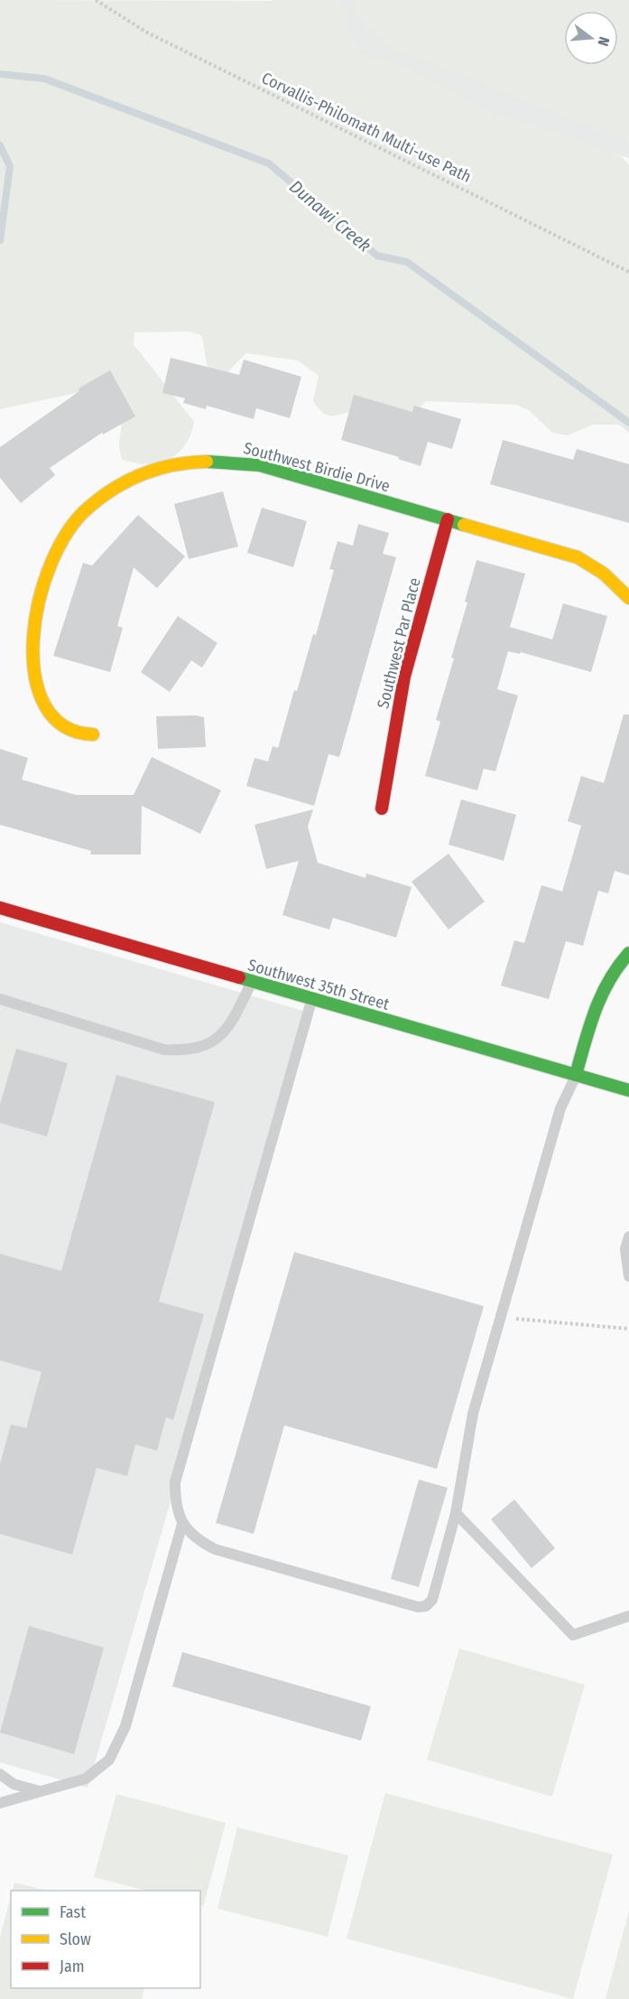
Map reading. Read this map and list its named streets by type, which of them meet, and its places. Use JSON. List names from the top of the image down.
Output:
{
  "streets": {
    "street": ["Southwest Birdie Drive", "Southwest Par Place", "Southwest 35th Street"],
    "path": ["Corvallis-Philomath Multi-use Path"]
  },
  "crossings": [
    ["Southwest Birdie Drive", "Southwest Par Place"]
  ],
  "water": ["Dunawi Creek"],
  "legend": ["Fast", "Slow", "Jam"],
  "north": "right"
}
